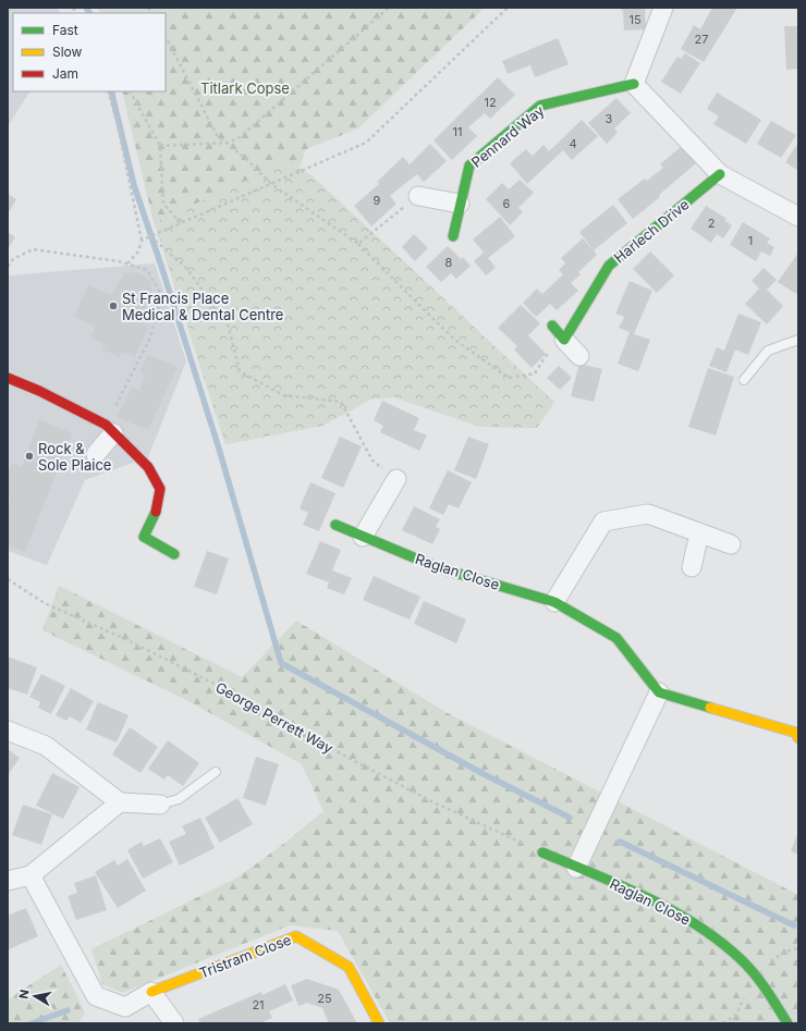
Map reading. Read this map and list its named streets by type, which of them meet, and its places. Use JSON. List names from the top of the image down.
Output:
{
  "streets": {
    "street": [
      "Pennard Way",
      "Harlech Drive",
      "Raglan Close",
      "Tristram Close"
    ],
    "path": ["George Perrett Way"]
  },
  "crossings": [
    ["Raglan Close", "George Perrett Way"]
  ],
  "parks": ["Titlark Copse"],
  "places": ["St Francis Place Medical & Dental Centre", "Rock & Sole Plaice"],
  "house_numbers": [
    "15",
    "27",
    "12",
    "3",
    "11",
    "4",
    "9",
    "6",
    "2",
    "1",
    "8",
    "25",
    "21"
  ],
  "legend": ["Fast", "Slow", "Jam"],
  "north": "left"
}
